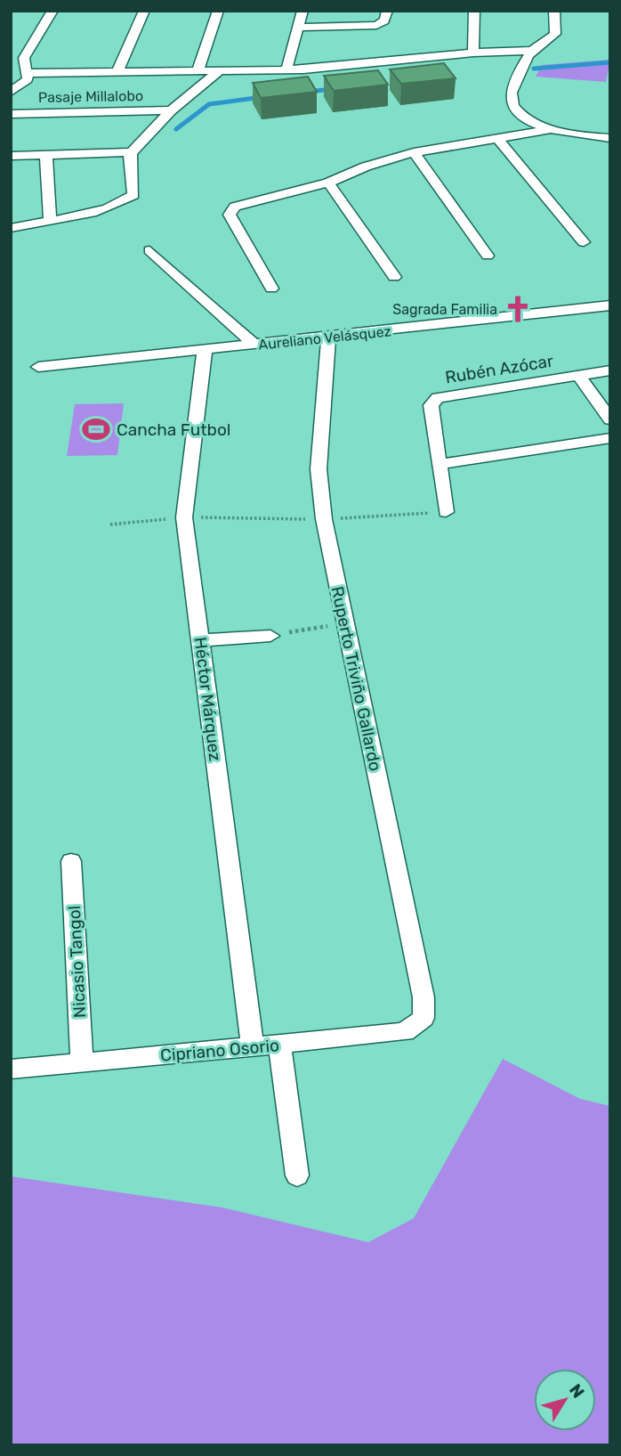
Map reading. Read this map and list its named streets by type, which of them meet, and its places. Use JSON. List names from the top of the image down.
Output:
{
  "streets": {
    "street": [
      "Pasaje Millalobo",
      "Aureliano Velásquez",
      "Rubén Azócar",
      "Ruperto Triviño Gallardo",
      "Héctor Márquez",
      "Nicasio Tangol",
      "Cipriano Osorio"
    ]
  },
  "crossings": [
    ["Aureliano Velásquez", "Ruperto Triviño Gallardo"],
    ["Aureliano Velásquez", "Héctor Márquez"],
    ["Ruperto Triviño Gallardo", "Cipriano Osorio"],
    ["Héctor Márquez", "Cipriano Osorio"],
    ["Nicasio Tangol", "Cipriano Osorio"]
  ],
  "places": {
    "church": ["Sagrada Familia"],
    "sports": ["Cancha Futbol"]
  },
  "north": "top right"
}
